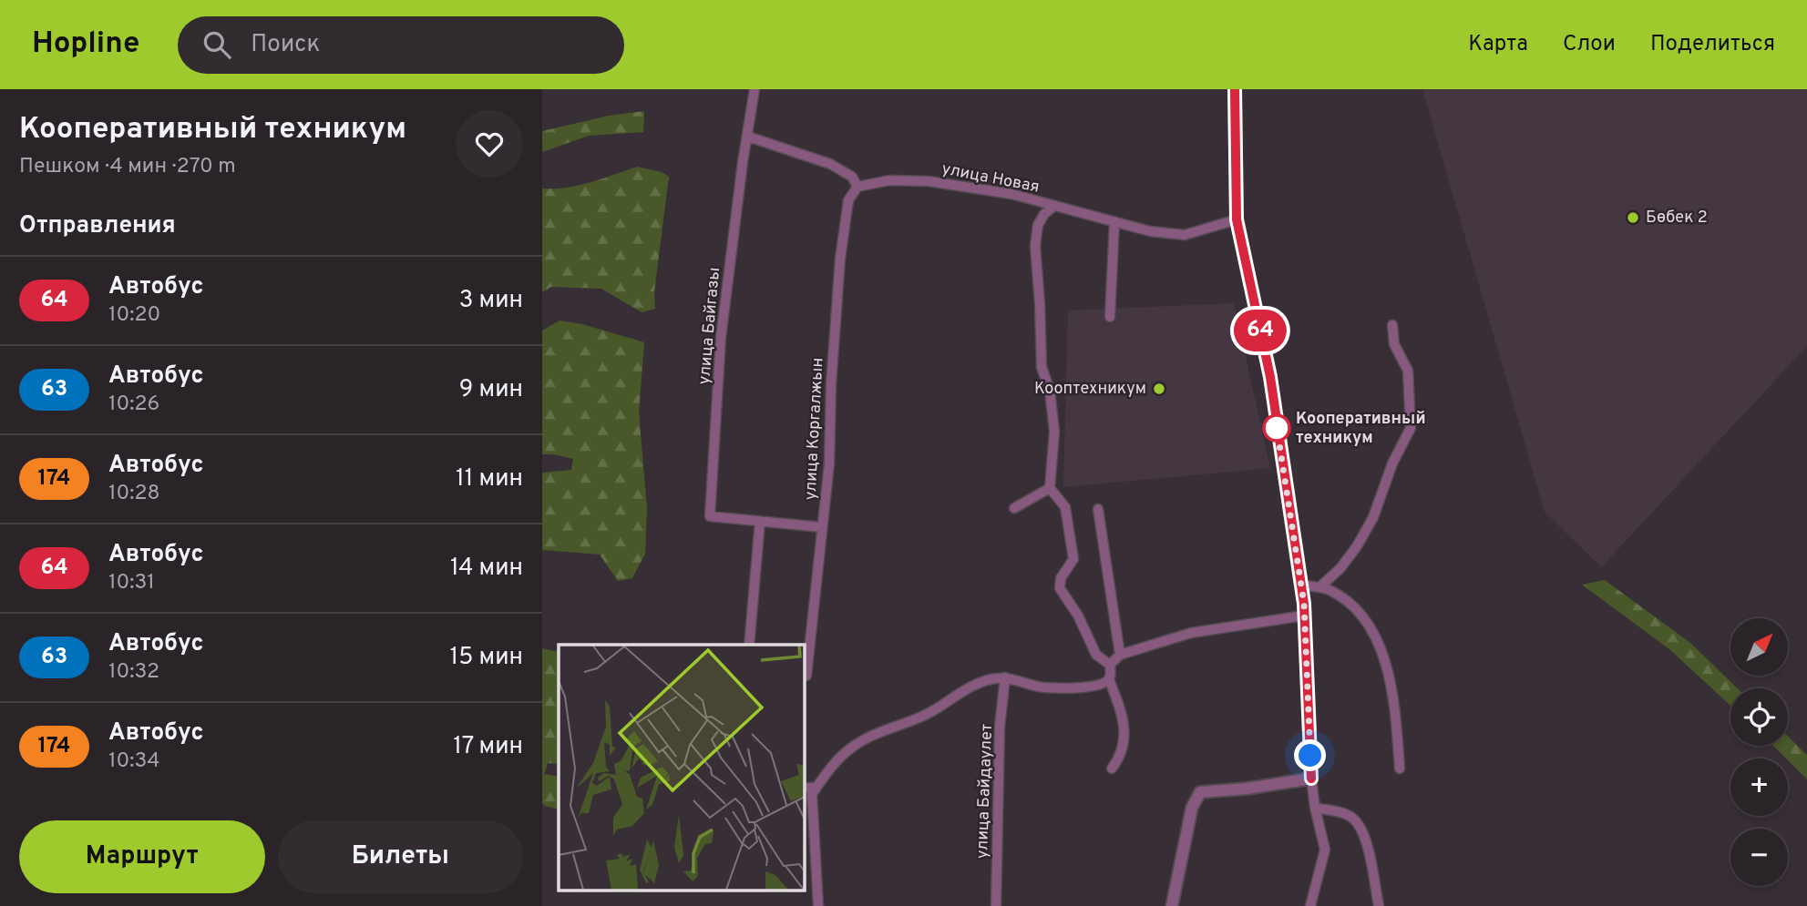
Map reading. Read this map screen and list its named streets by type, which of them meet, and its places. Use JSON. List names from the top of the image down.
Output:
{
  "streets": {
    "street": [
      "улица Новая",
      "улица Байгазы",
      "улица Коргалжын",
      "улица Байдаулет"
    ]
  },
  "crossings": [
    ["улица Новая", "улица Коргалжын"],
    ["улица Байгазы", "улица Коргалжын"]
  ],
  "places": ["Бөбек 2", "Кооптехникум", "Кооперативный техникум"],
  "lines": ["bus line 64"],
  "north": "top right",
  "page": {
    "header": "Hopline",
    "search": "Поиск",
    "nav": ["Карта", "Слои", "Поделиться"],
    "heading": [
      ["Кооперативный техникум", "Пешком · 4 мин · 270 m"],
      "Отправления"
    ],
    "on_map": "64",
    "list": [
      {
        "mark": "64",
        "name": "Автобус",
        "note": "10:20",
        "value": "3 мин"
      },
      {
        "mark": "63",
        "name": "Автобус",
        "note": "10:26",
        "value": "9 мин"
      },
      {
        "mark": "174",
        "name": "Автобус",
        "note": "10:28",
        "value": "11 мин"
      },
      {
        "mark": "64",
        "name": "Автобус",
        "note": "10:31",
        "value": "14 мин"
      },
      {
        "mark": "63",
        "name": "Автобус",
        "note": "10:32",
        "value": "15 мин"
      },
      {
        "mark": "174",
        "name": "Автобус",
        "note": "10:34",
        "value": "17 мин"
      }
    ],
    "map_buttons": ["+", "−"],
    "buttons": ["Маршрут", "Билеты"]
  }
}
